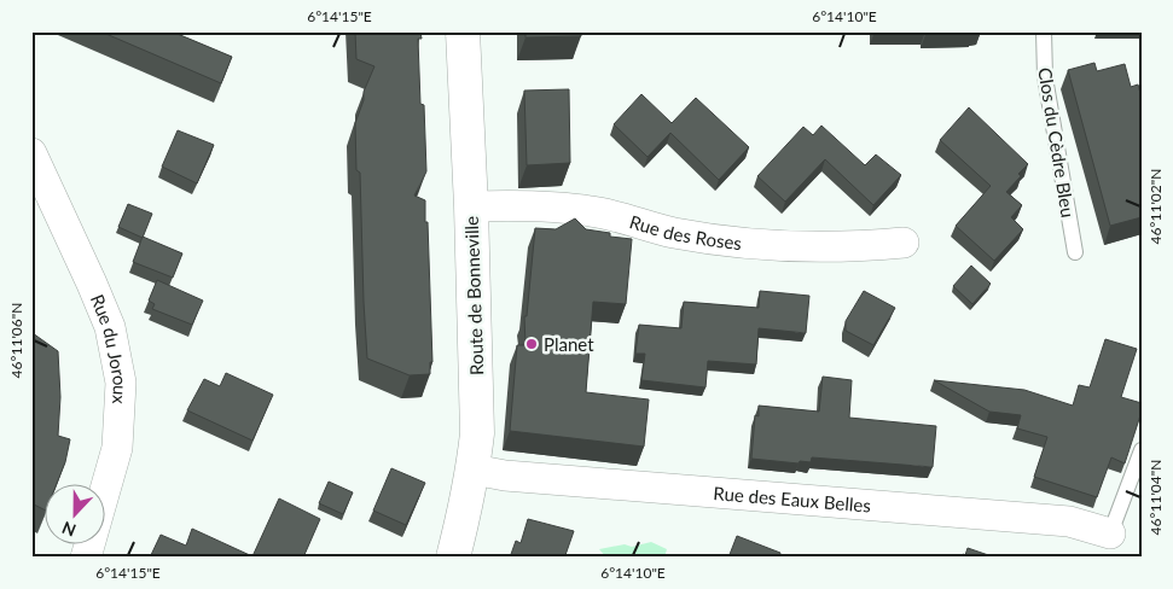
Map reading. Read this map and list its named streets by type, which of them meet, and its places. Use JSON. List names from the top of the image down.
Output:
{
  "streets": {
    "main road": ["Route de Bonneville"],
    "street": ["Rue des Roses", "Rue du Joroux", "Rue des Eaux Belles"],
    "lane": ["Clos du Cèdre Bleu"]
  },
  "crossings": [
    ["Rue des Roses", "Route de Bonneville"],
    ["Route de Bonneville", "Rue des Eaux Belles"]
  ],
  "places": ["Planet"],
  "north": "bottom",
  "coordinates": [
    "6°14'15\"E",
    "6°14'10\"E",
    "46°11'02\"N",
    "46°11'06\"N",
    "46°11'04\"N"
  ]
}
